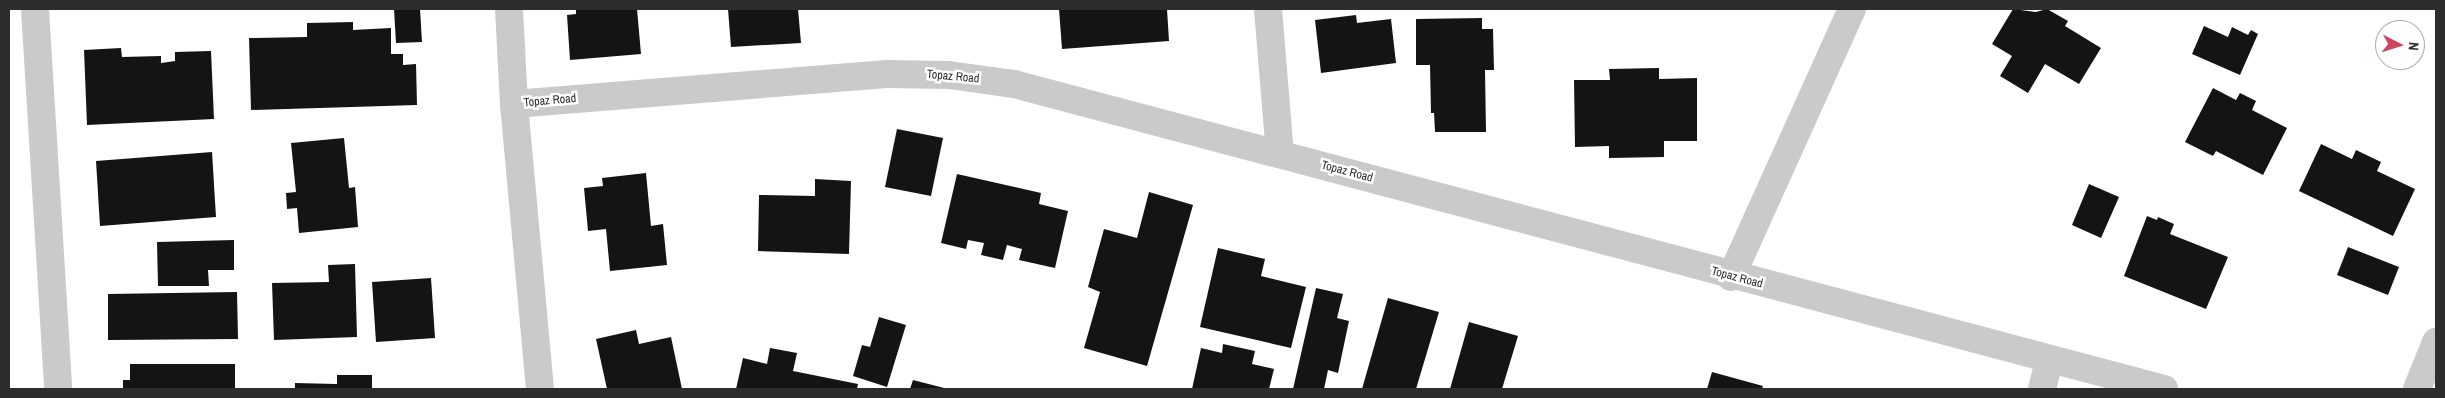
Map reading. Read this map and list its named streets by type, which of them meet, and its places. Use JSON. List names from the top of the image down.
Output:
{
  "streets": {
    "street": ["Topaz Road"]
  },
  "north": "right"
}
